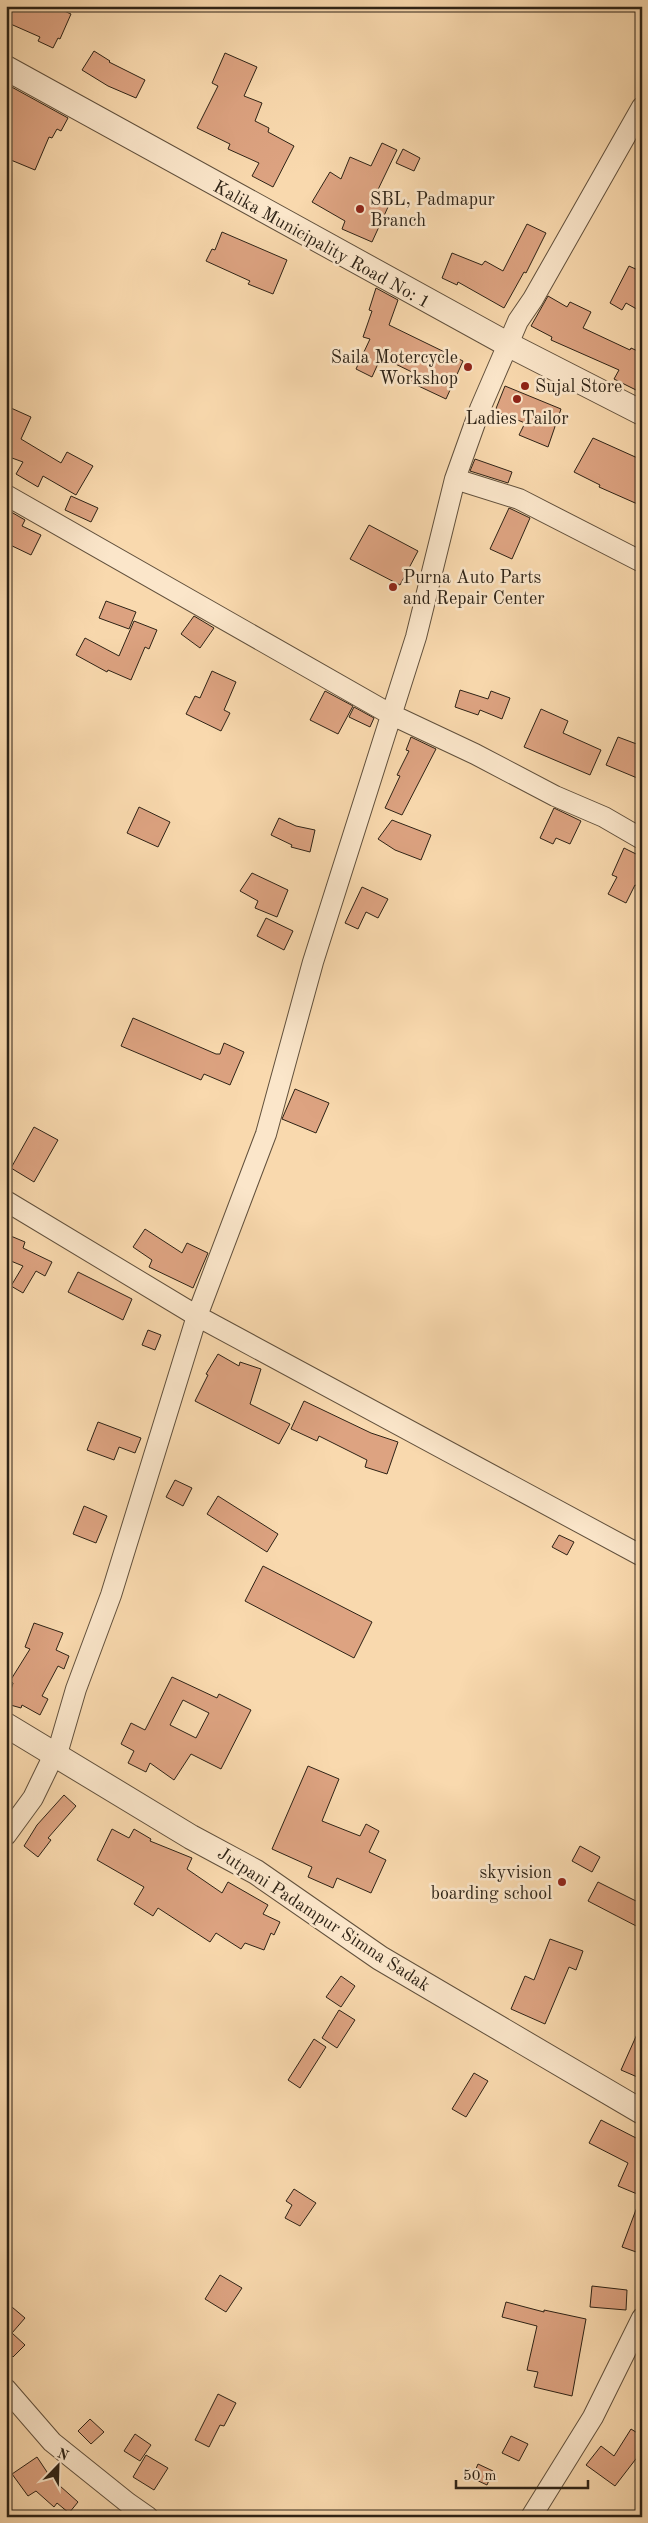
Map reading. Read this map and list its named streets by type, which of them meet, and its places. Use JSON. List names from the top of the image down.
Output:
{
  "streets": {
    "street": ["Kalika Municipality Road No: 1", "Jutpani Padampur Simna Sadak"]
  },
  "places": [
    "SBL, Padmapur Branch",
    "Saila Motercycle Workshop",
    "Sujal Store",
    "Ladies Tailor",
    "Purna Auto Parts and Repair Center",
    "skyvision boarding school"
  ],
  "scale_bar": "50 m",
  "north": "top right"
}
